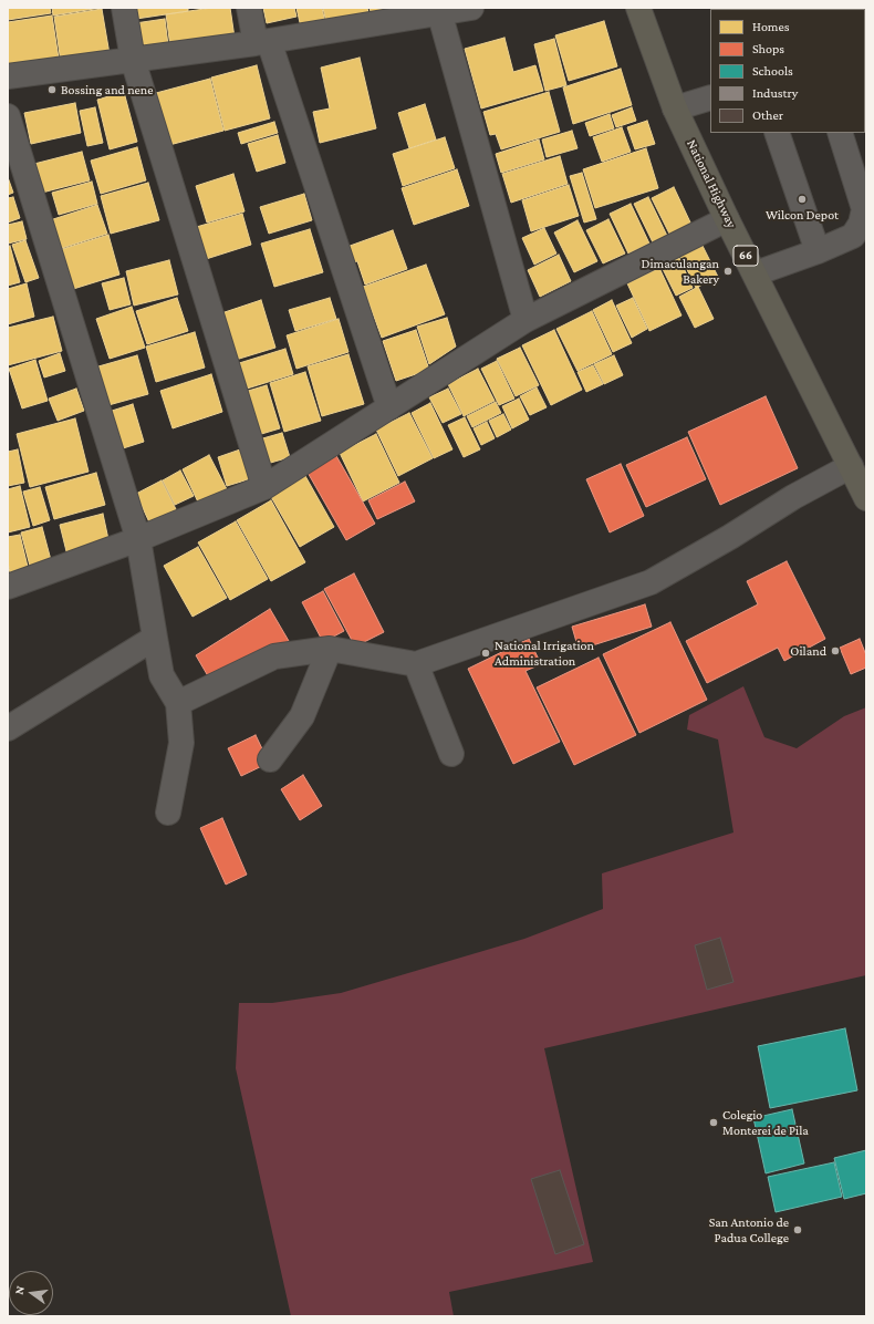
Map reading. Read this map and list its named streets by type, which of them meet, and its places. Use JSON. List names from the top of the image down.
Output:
{
  "streets": {
    "main road": ["National Highway", "66"]
  },
  "places": [
    "Bossing and nene",
    "Wilcon Depot",
    "Dimaculangan Bakery",
    "Oiland",
    "National Irrigation Administration",
    "Colegio Monterei de Pila",
    "San Antonio de Padua College"
  ],
  "legend": [
    "Homes",
    "Shops",
    "Schools",
    "Industry",
    "Other"
  ],
  "north": "left"
}
